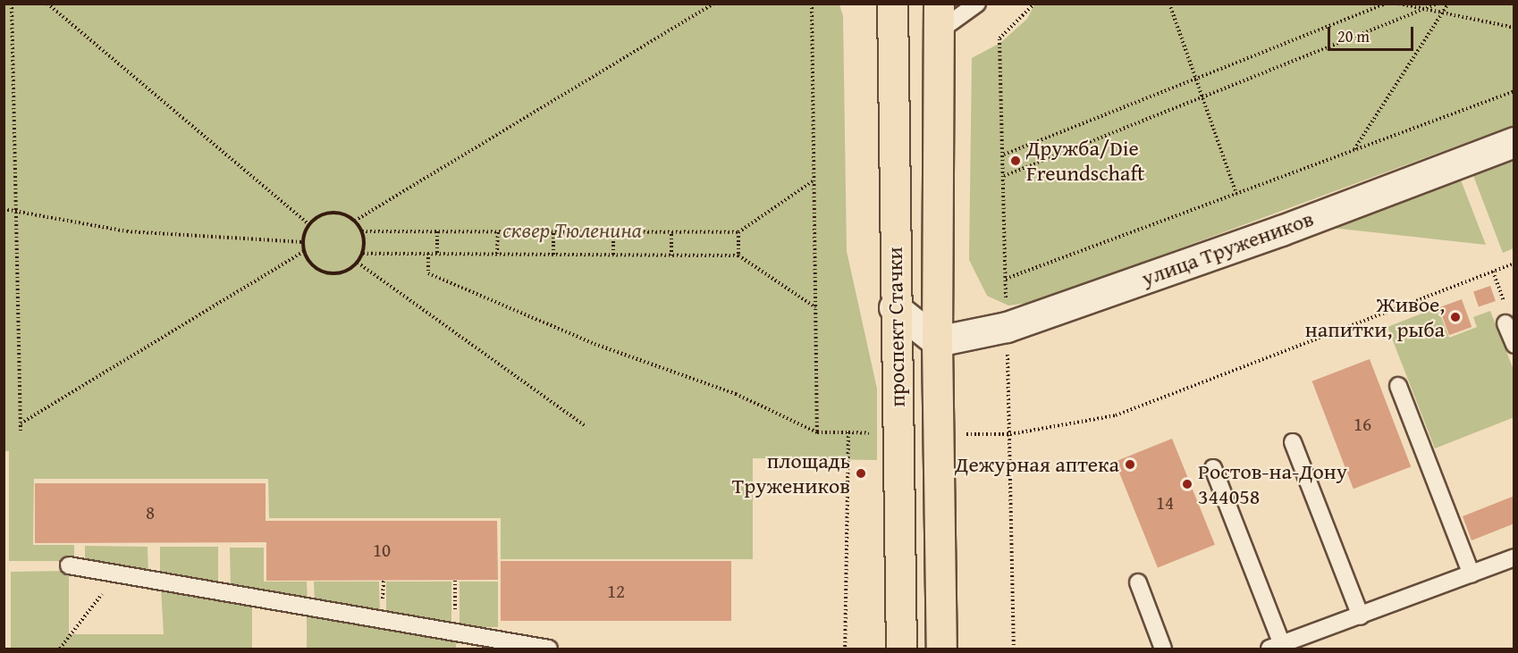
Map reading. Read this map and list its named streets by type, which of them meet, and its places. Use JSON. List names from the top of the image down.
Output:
{
  "streets": {
    "main road": ["улица Тружеников", "проспект Стачки"]
  },
  "crossings": [
    ["улица Тружеников", "проспект Стачки"]
  ],
  "parks": ["сквер Тюленина"],
  "places": [
    "Дружба/Die Freundschaft",
    "Живое, напитки, рыба",
    "Дежурная аптека",
    "площадь Тружеников",
    "Ростов-на-Дону 344058"
  ],
  "house_numbers": [
    "16",
    "14",
    "8",
    "10",
    "12"
  ],
  "scale_bar": "20 m"
}
